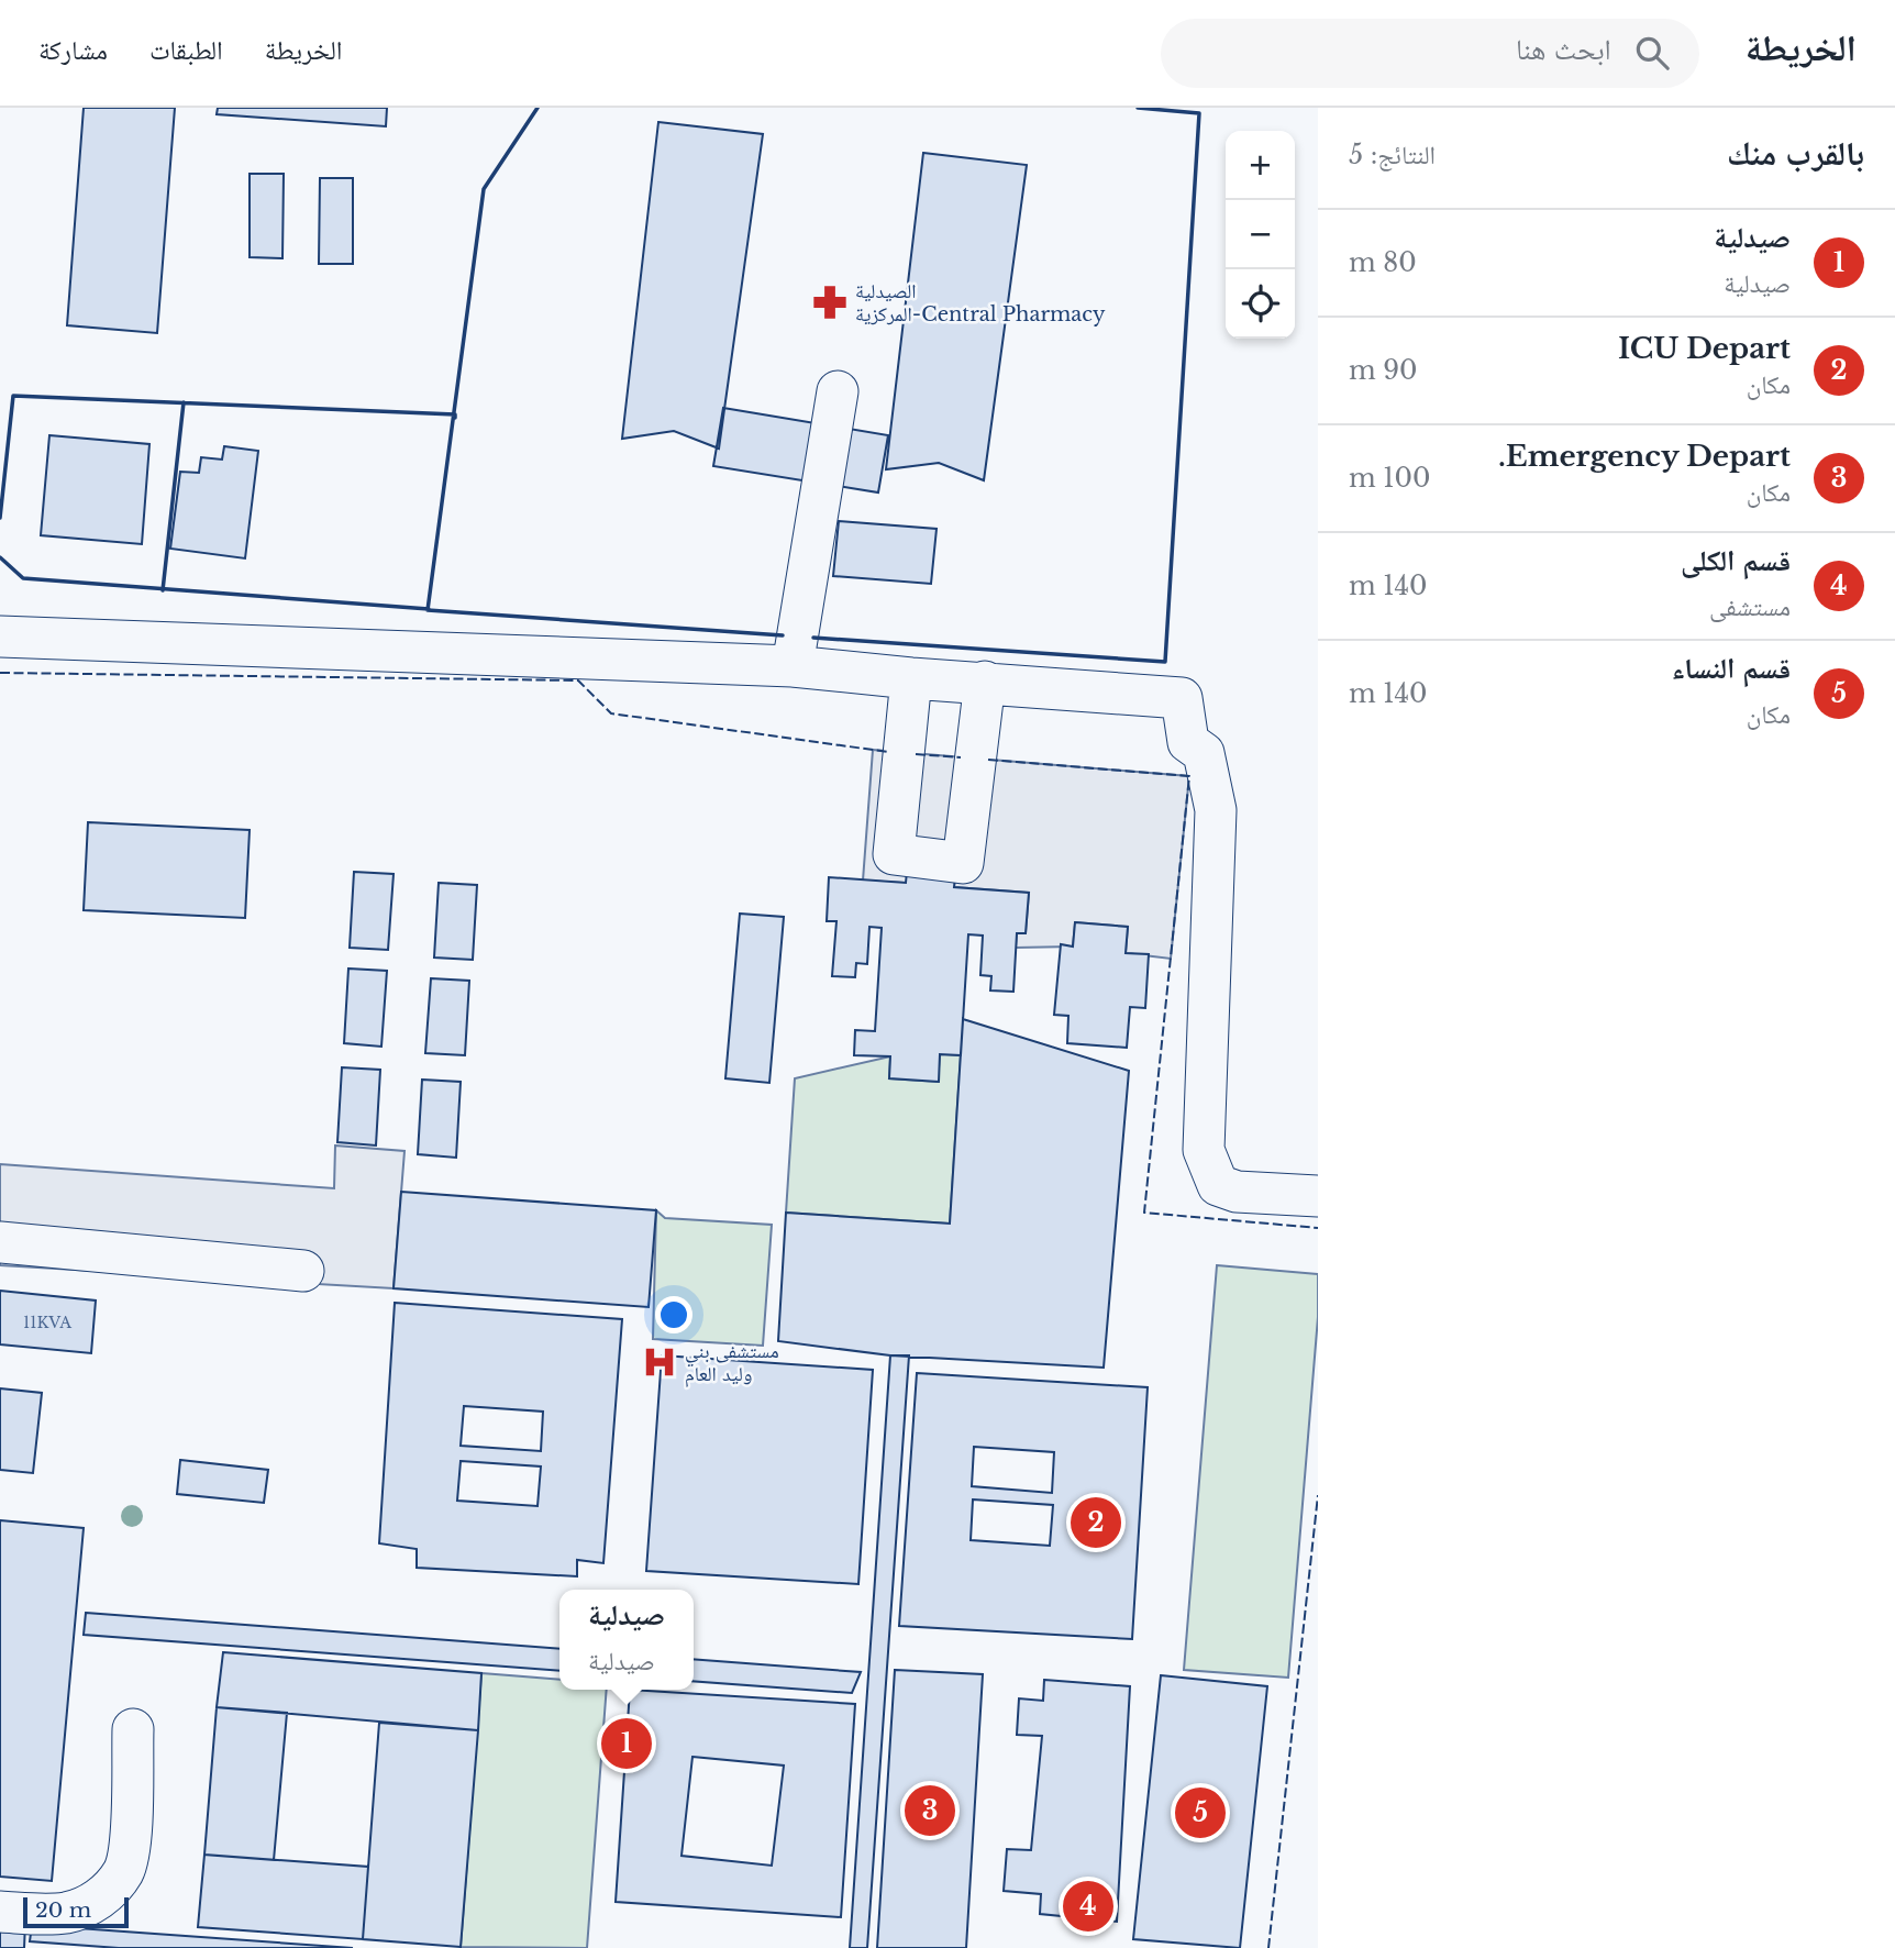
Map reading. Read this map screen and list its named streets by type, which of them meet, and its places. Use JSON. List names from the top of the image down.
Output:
{
  "places": {
    "pharmacy": ["الصيدلية المركزية-Central Pharmacy"],
    "hospital": ["مستشفى بني وليد العام"]
  },
  "house_numbers": ["11KVA"],
  "scale_bar": "20 m",
  "page": {
    "header": "الخريطة",
    "search": "ابحث هنا",
    "nav": ["الخريطة", "الطبقات", "مشاركة"],
    "heading": ["بالقرب منك", "النتائج: 5"],
    "map_buttons": ["+", "−"],
    "list": [
      {
        "mark": "1",
        "name": "صيدلية",
        "note": "صيدلية",
        "value": "80 m"
      },
      {
        "mark": "2",
        "name": "ICU Depart",
        "note": "مكان",
        "value": "90 m"
      },
      {
        "mark": "3",
        "name": "Emergency Depart.",
        "note": "مكان",
        "value": "100 m"
      },
      {
        "mark": "4",
        "name": "قسم الكلى",
        "note": "مستشفى",
        "value": "140 m"
      },
      {
        "mark": "5",
        "name": "قسم النساء",
        "note": "مكان",
        "value": "140 m"
      }
    ],
    "pins": [
      "2",
      "1",
      "3",
      "5",
      "4"
    ],
    "popup": ["صيدلية", "صيدلية"],
    "scale": "20 m"
  }
}
